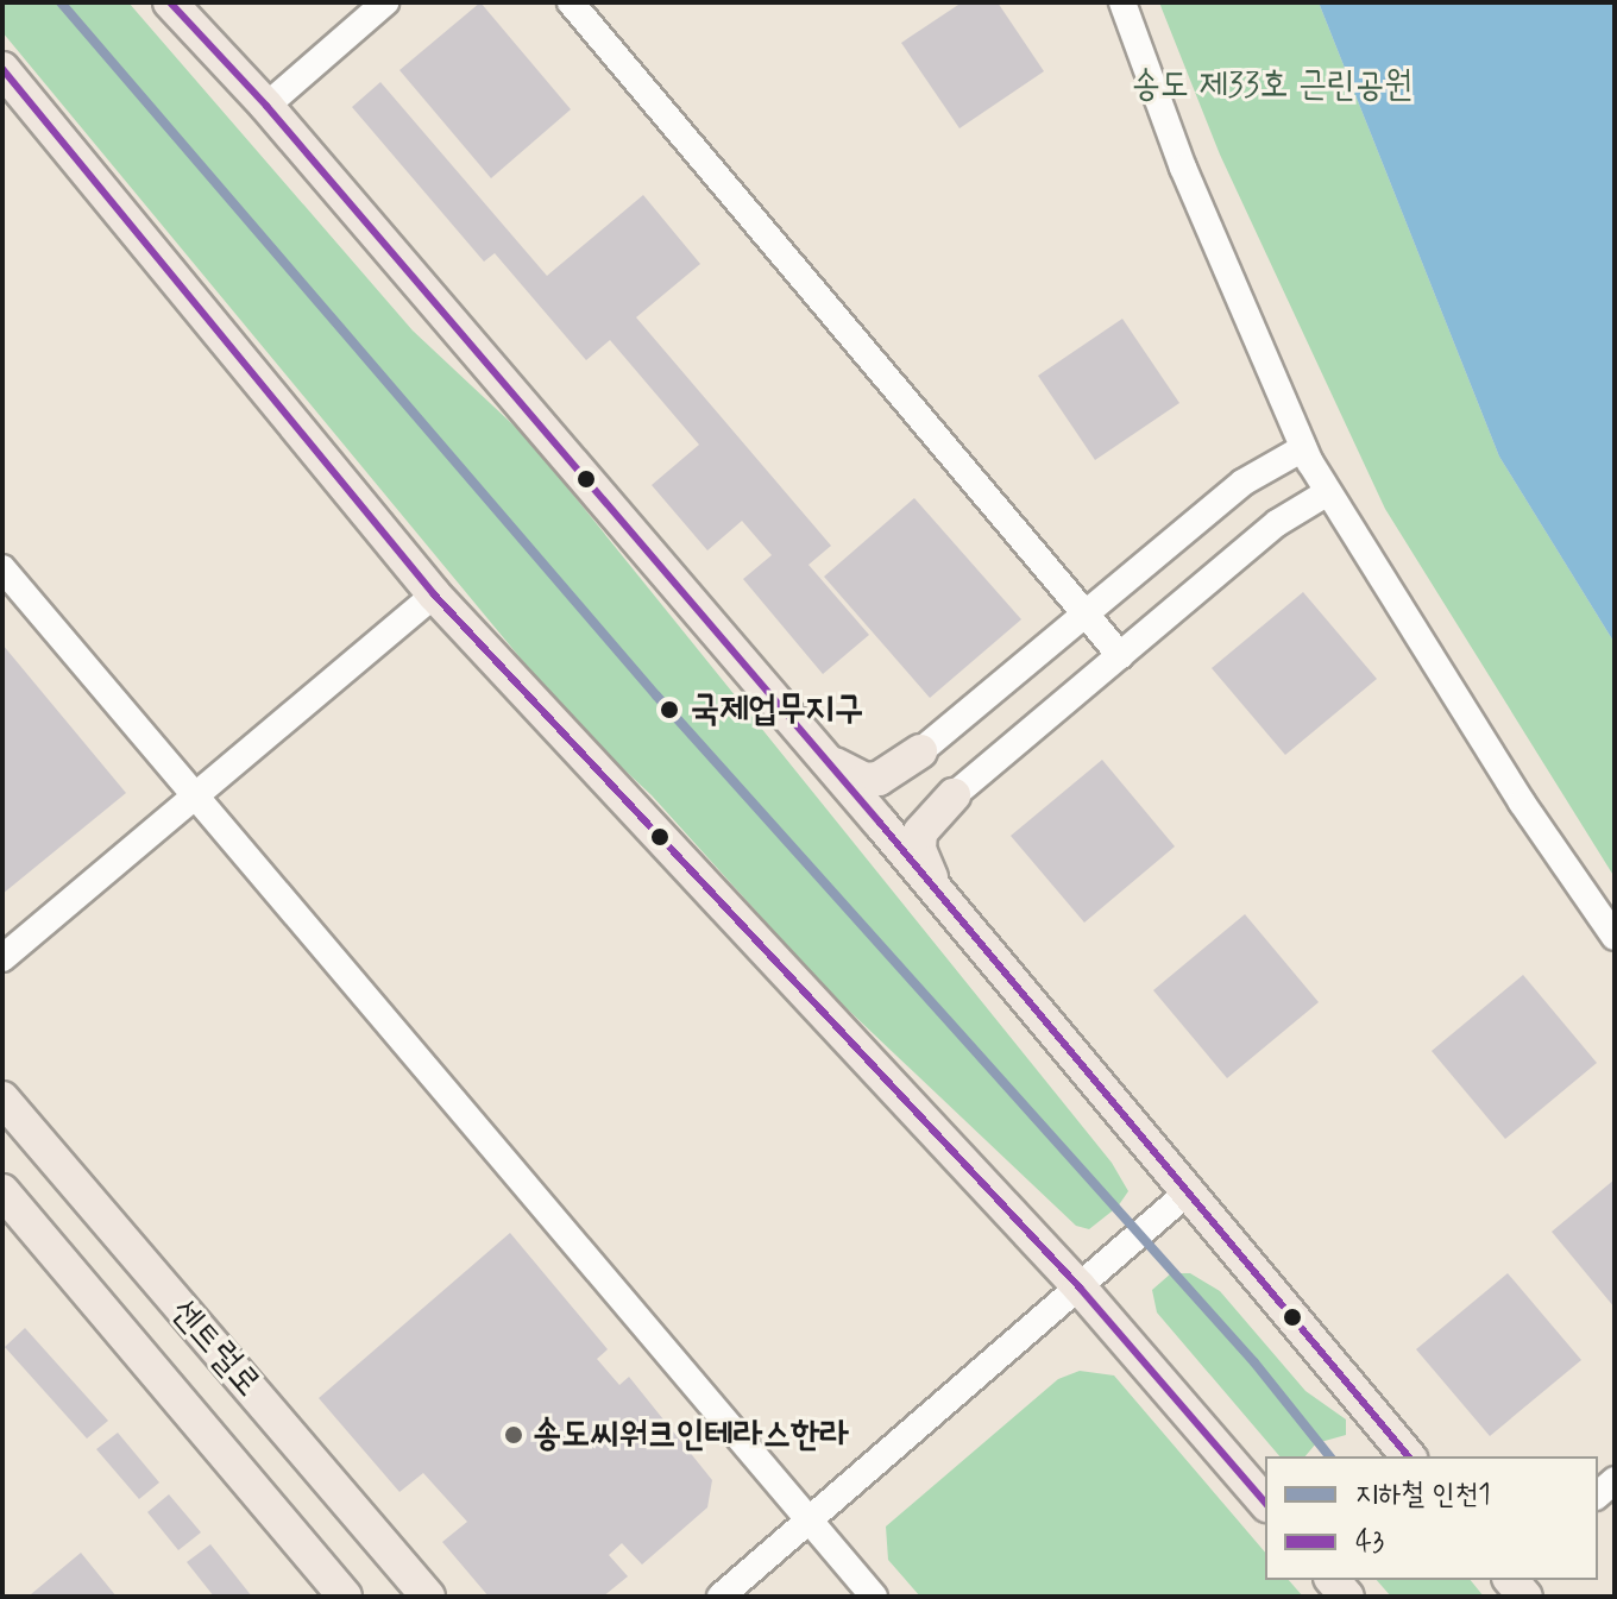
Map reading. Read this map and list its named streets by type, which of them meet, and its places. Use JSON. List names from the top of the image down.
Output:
{
  "streets": {
    "main road": ["센트럴로"]
  },
  "parks": ["송도 제33호 근린공원"],
  "places": ["국제업무지구", "송도씨워크인테라스한라"],
  "lines": ["metro line 인천1", "transit line 43"],
  "legend": ["지하철 인천1", "43"]
}
